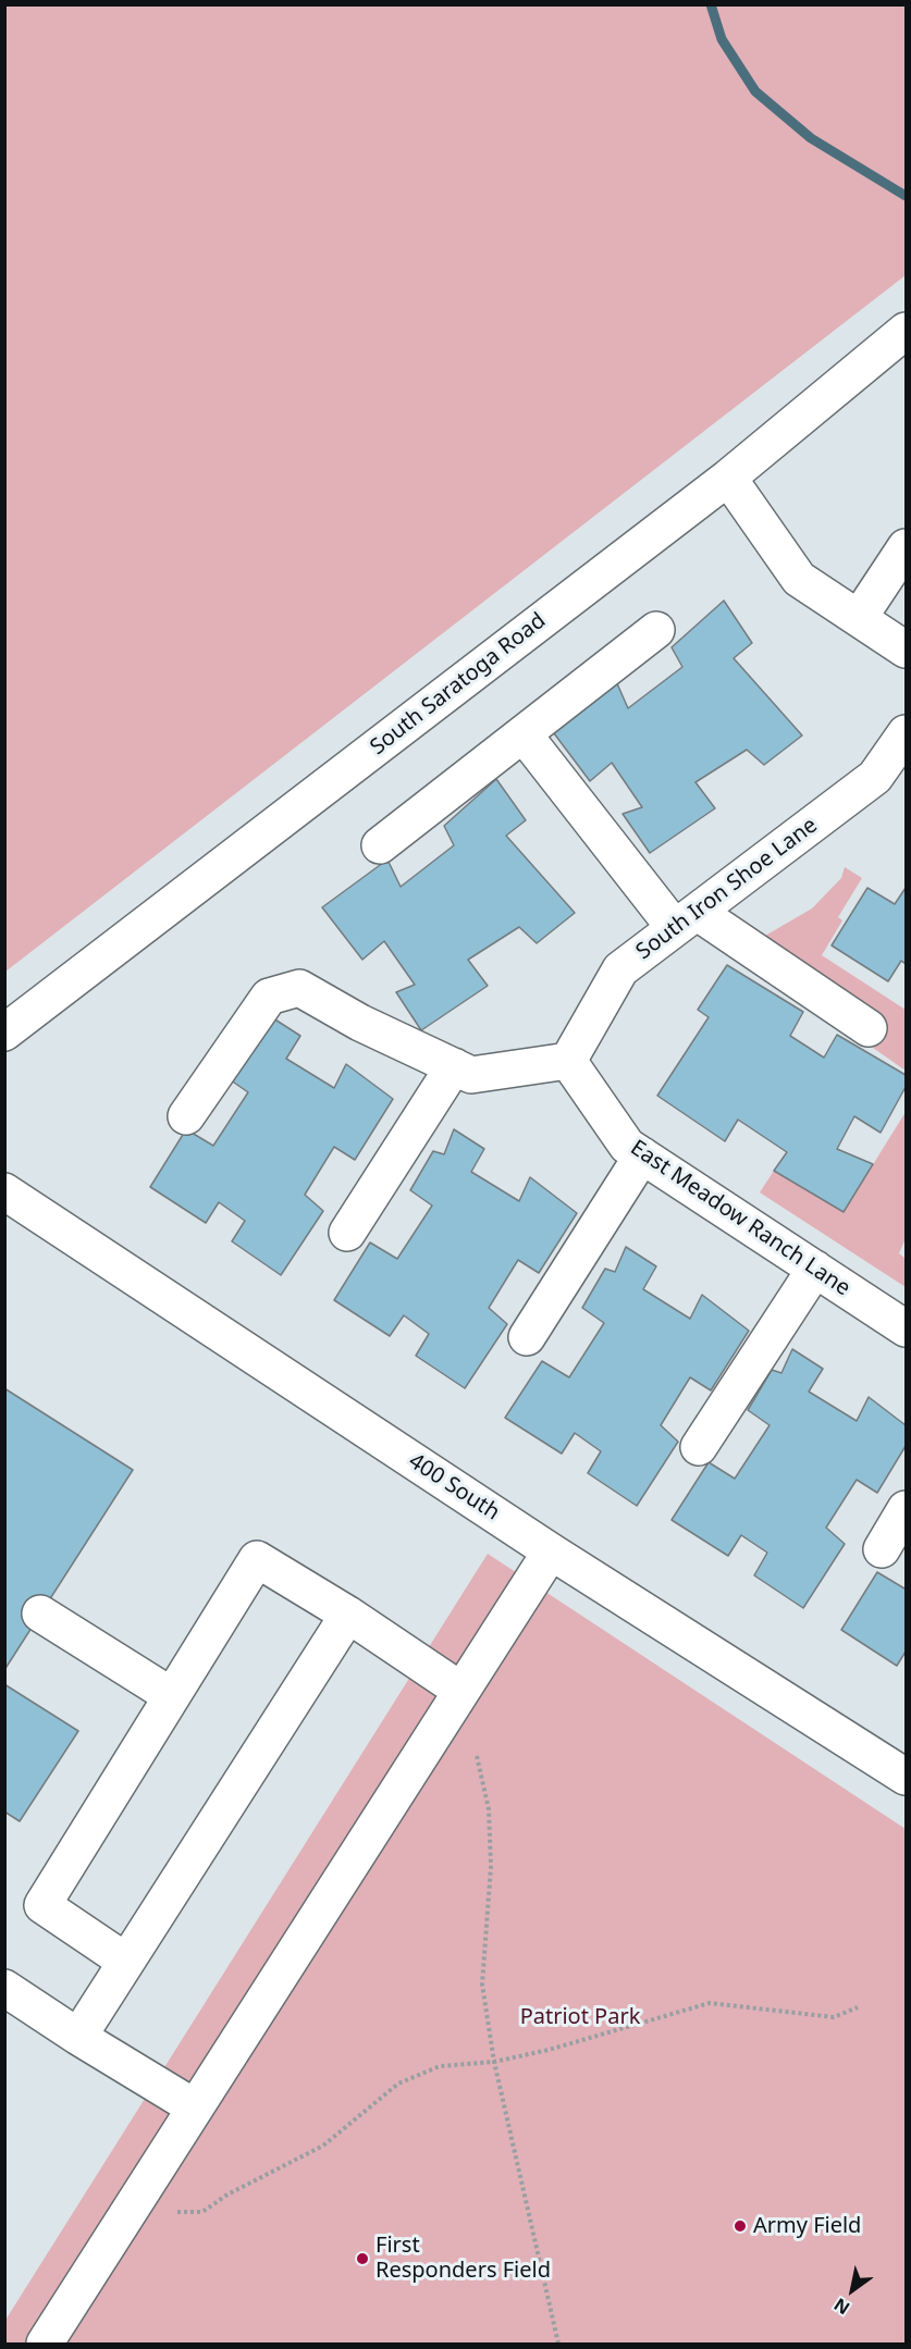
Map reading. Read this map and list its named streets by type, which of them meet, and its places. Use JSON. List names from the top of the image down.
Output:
{
  "streets": {
    "street": [
      "South Saratoga Road",
      "South Iron Shoe Lane",
      "East Meadow Ranch Lane",
      "400 South"
    ]
  },
  "crossings": [
    ["South Iron Shoe Lane", "East Meadow Ranch Lane"]
  ],
  "parks": ["Patriot Park"],
  "places": ["Army Field", "First Responders Field"],
  "north": "bottom left"
}
